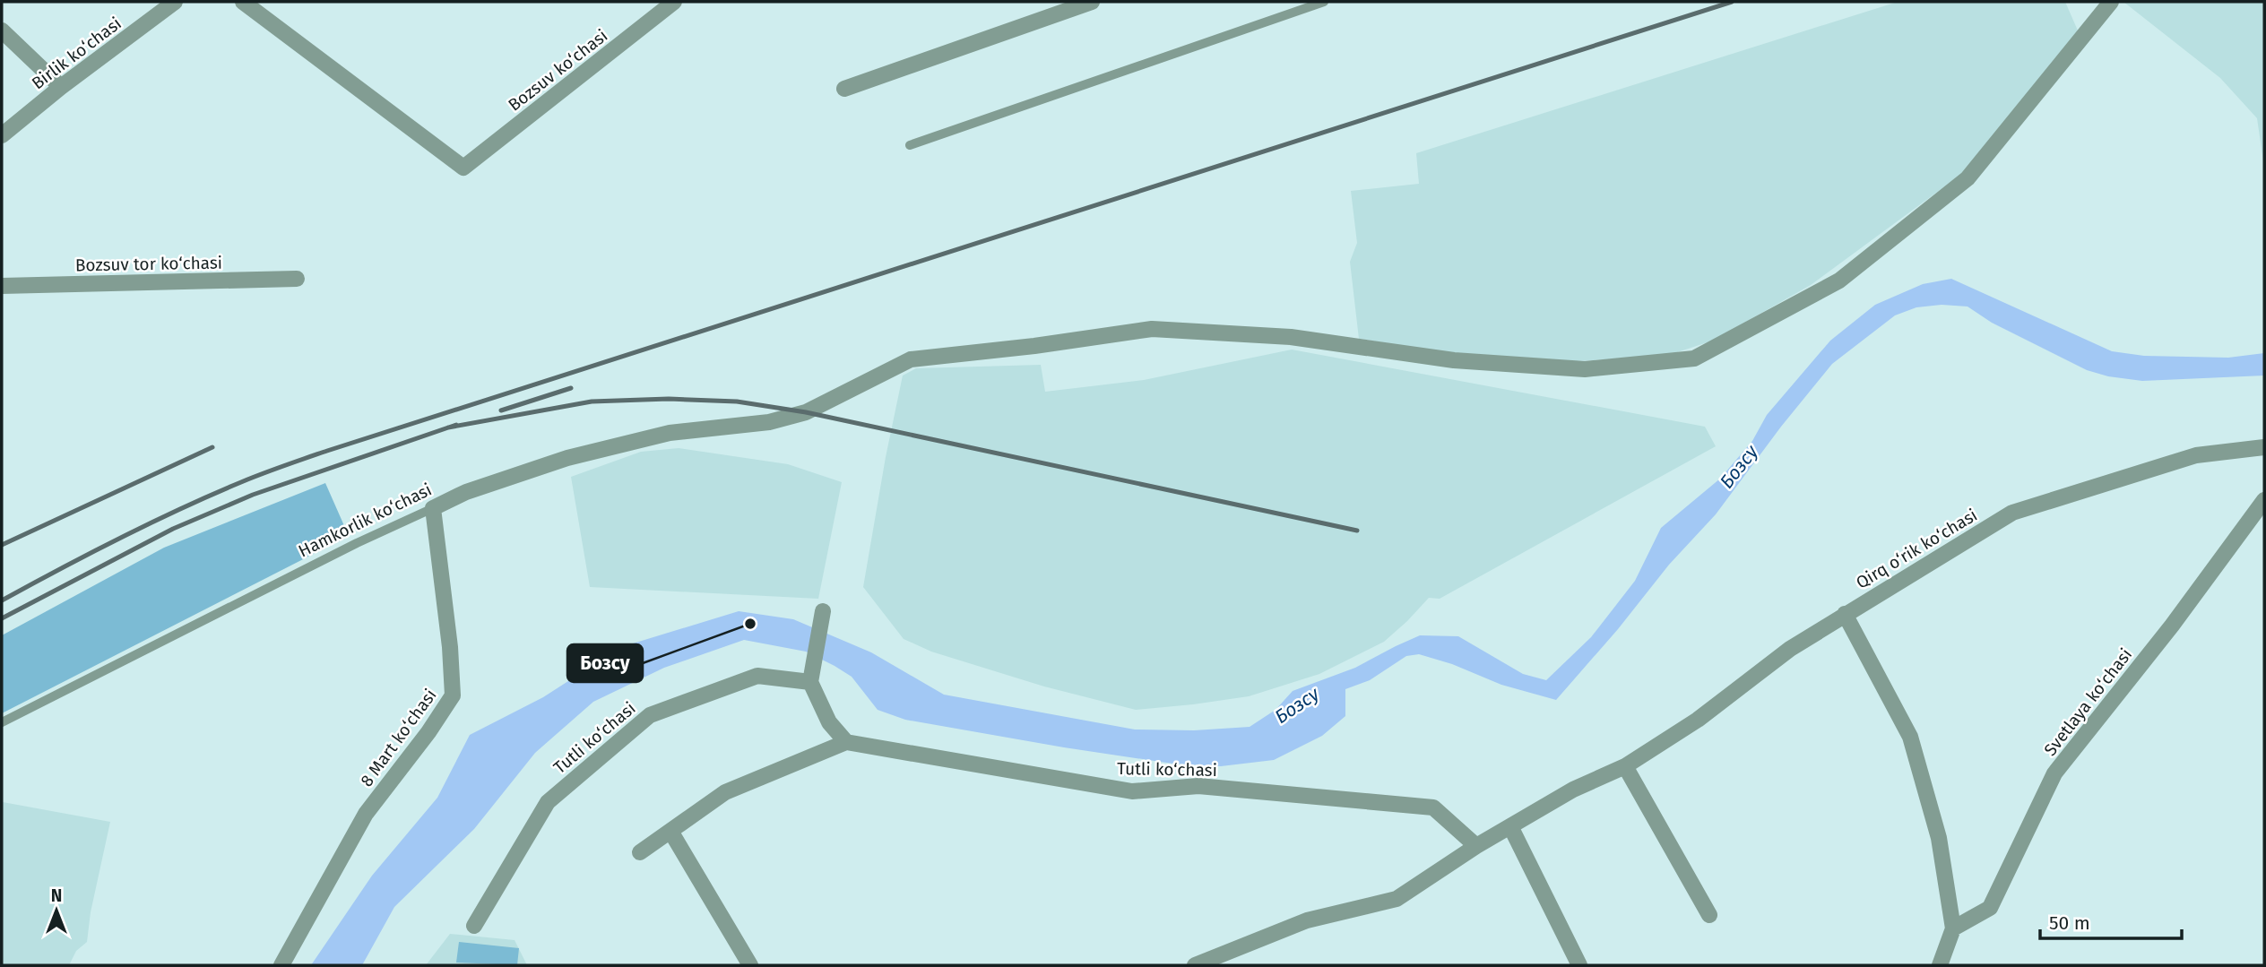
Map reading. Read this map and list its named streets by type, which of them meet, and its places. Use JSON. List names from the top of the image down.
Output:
{
  "streets": {
    "street": [
      "Birlik ko‘chasi",
      "Bozsuv ko‘chasi",
      "Bozsuv tor ko‘chasi",
      "Hamkorlik ko‘chasi",
      "Qirq o‘rik ko‘chasi",
      "Svetlaya ko‘chasi",
      "8 Mart ko‘chasi",
      "Tutli ko‘chasi"
    ]
  },
  "crossings": [
    ["Hamkorlik ko‘chasi", "8 Mart ko‘chasi"],
    ["Qirq o‘rik ko‘chasi", "Tutli ko‘chasi"]
  ],
  "water": ["Бозсу"],
  "places": ["Бозсу"],
  "scale_bar": "50 m",
  "north": "top"
}
